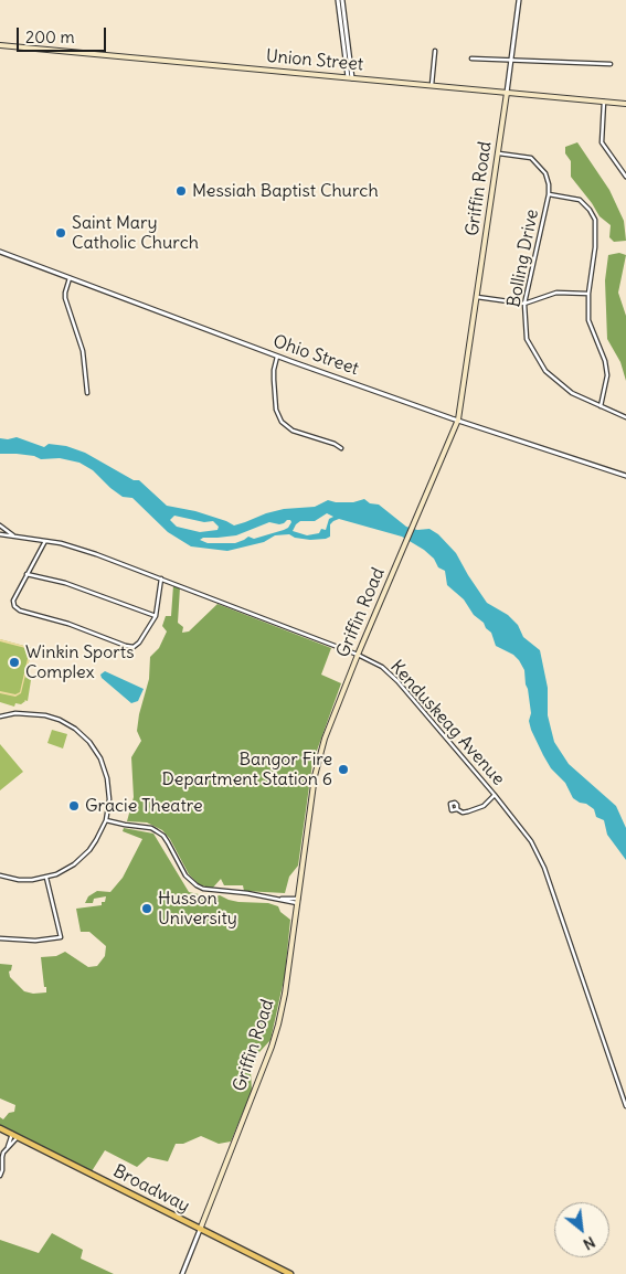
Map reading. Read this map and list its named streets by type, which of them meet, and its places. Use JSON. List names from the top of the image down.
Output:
{
  "streets": {
    "main road": ["Union Street", "Griffin Road", "Broadway"],
    "street": ["Bolling Drive", "Ohio Street", "Kenduskeag Avenue"]
  },
  "crossings": [
    ["Union Street", "Griffin Road"],
    ["Griffin Road", "Bolling Drive"],
    ["Griffin Road", "Ohio Street"],
    ["Griffin Road", "Kenduskeag Avenue"],
    ["Griffin Road", "Broadway"]
  ],
  "places": [
    "Messiah Baptist Church",
    "Saint Mary Catholic Church",
    "Winkin Sports Complex",
    "Bangor Fire Department Station 6",
    "Gracie Theatre",
    "Husson University"
  ],
  "scale_bar": "200 m",
  "north": "bottom right"
}
